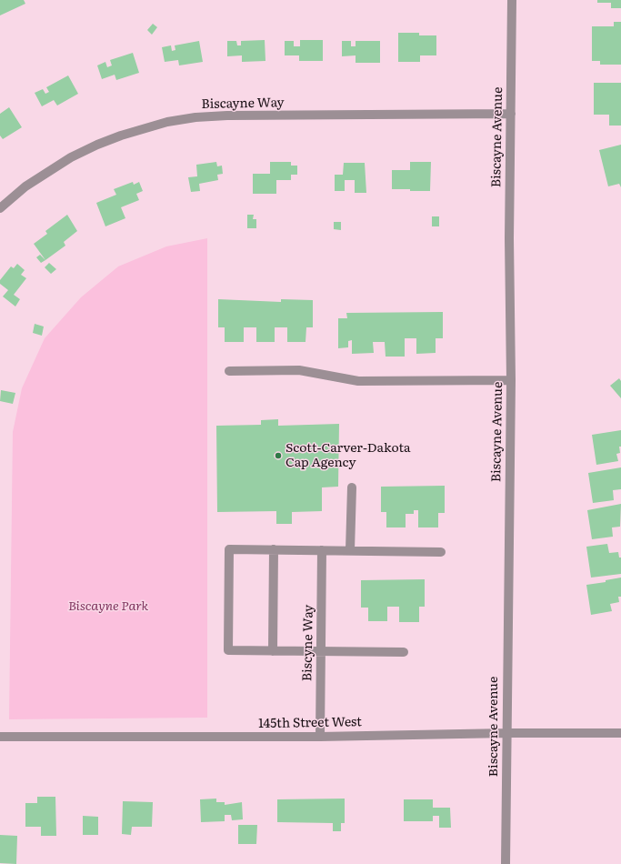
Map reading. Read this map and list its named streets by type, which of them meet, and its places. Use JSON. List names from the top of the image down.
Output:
{
  "streets": {
    "street": [
      "Biscayne Way",
      "Biscayne Avenue",
      "Biscyne Way",
      "145th Street West"
    ]
  },
  "crossings": [
    ["Biscayne Way", "Biscayne Avenue"],
    ["Biscayne Avenue", "145th Street West"],
    ["Biscyne Way", "145th Street West"]
  ],
  "parks": ["Biscayne Park"],
  "places": ["Scott-Carver-Dakota Cap Agency"]
}
